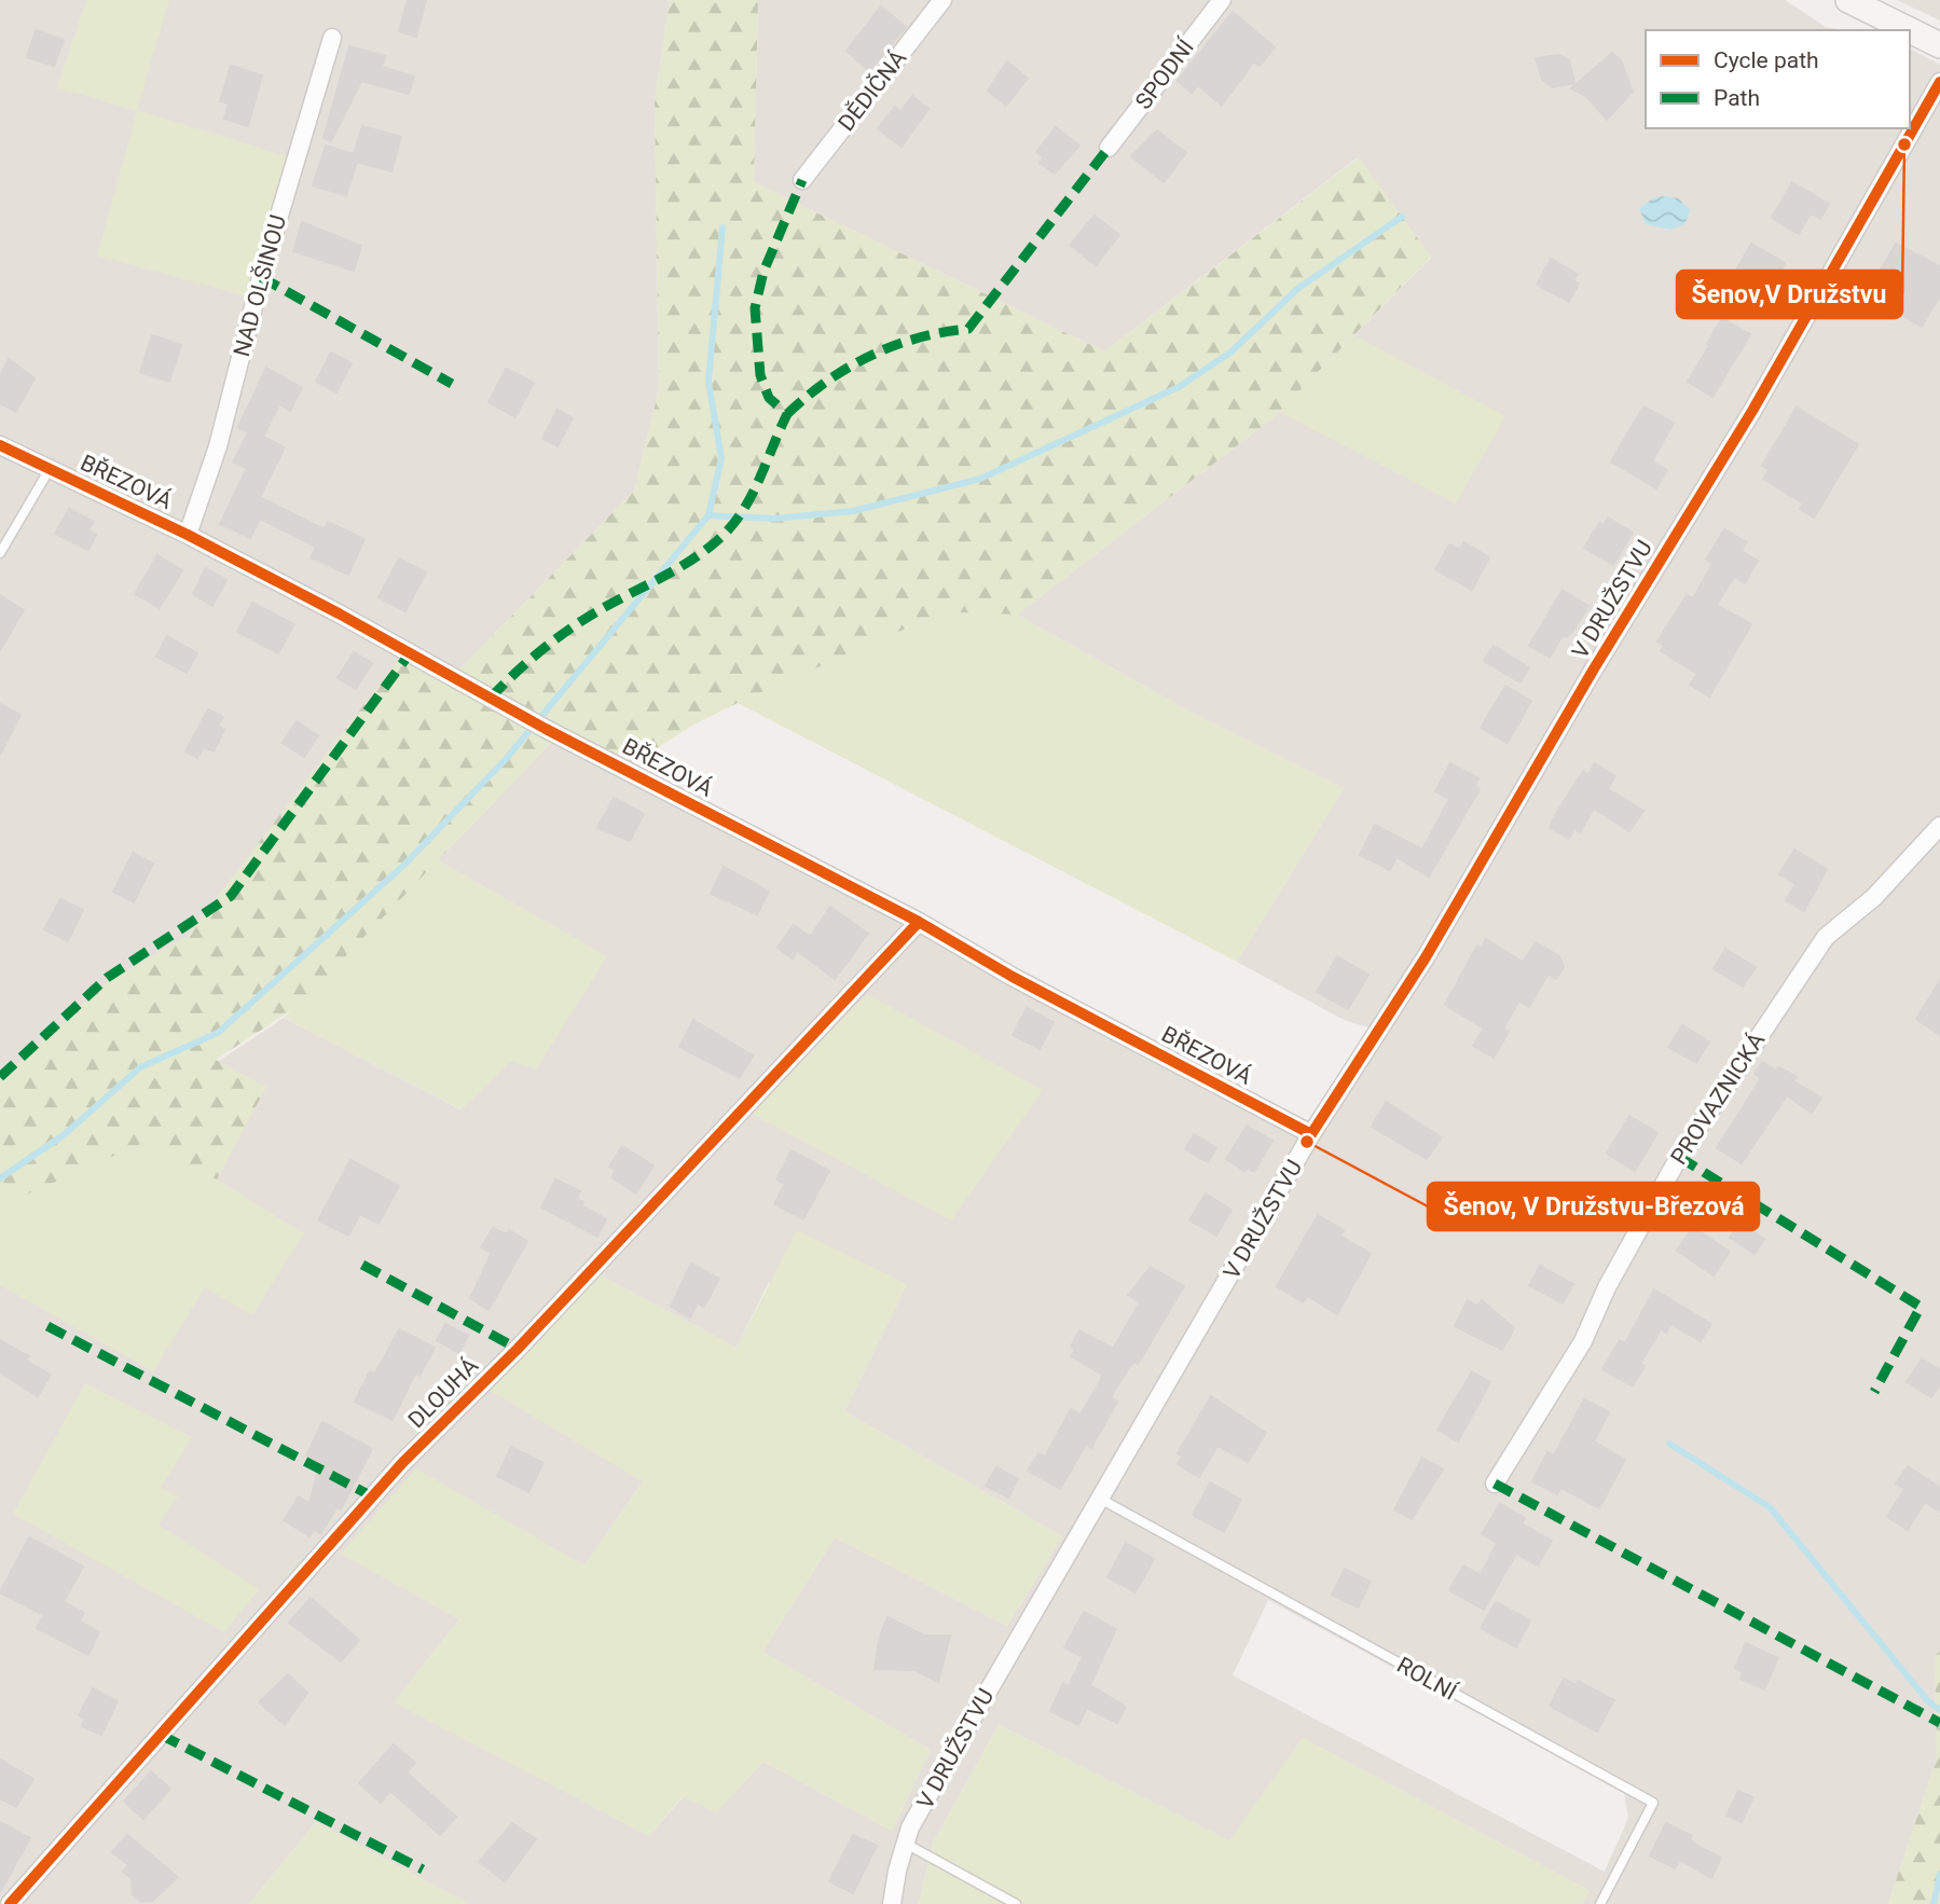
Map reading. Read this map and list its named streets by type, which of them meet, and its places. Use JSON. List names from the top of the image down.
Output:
{
  "streets": {
    "street": [
      "SPODNÍ",
      "DĚDIČNÁ",
      "NAD OLŠINOU",
      "BŘEZOVÁ",
      "V DRUŽSTVU",
      "PROVAZNICKÁ",
      "DLOUHÁ"
    ],
    "lane": ["ROLNÍ"]
  },
  "crossings": [
    ["NAD OLŠINOU", "BŘEZOVÁ"],
    ["BŘEZOVÁ", "V DRUŽSTVU"],
    ["BŘEZOVÁ", "DLOUHÁ"],
    ["V DRUŽSTVU", "ROLNÍ"]
  ],
  "places": ["Šenov,V Družstvu", "Šenov, V Družstvu-Březová"],
  "legend": ["Cycle path", "Path"]
}
